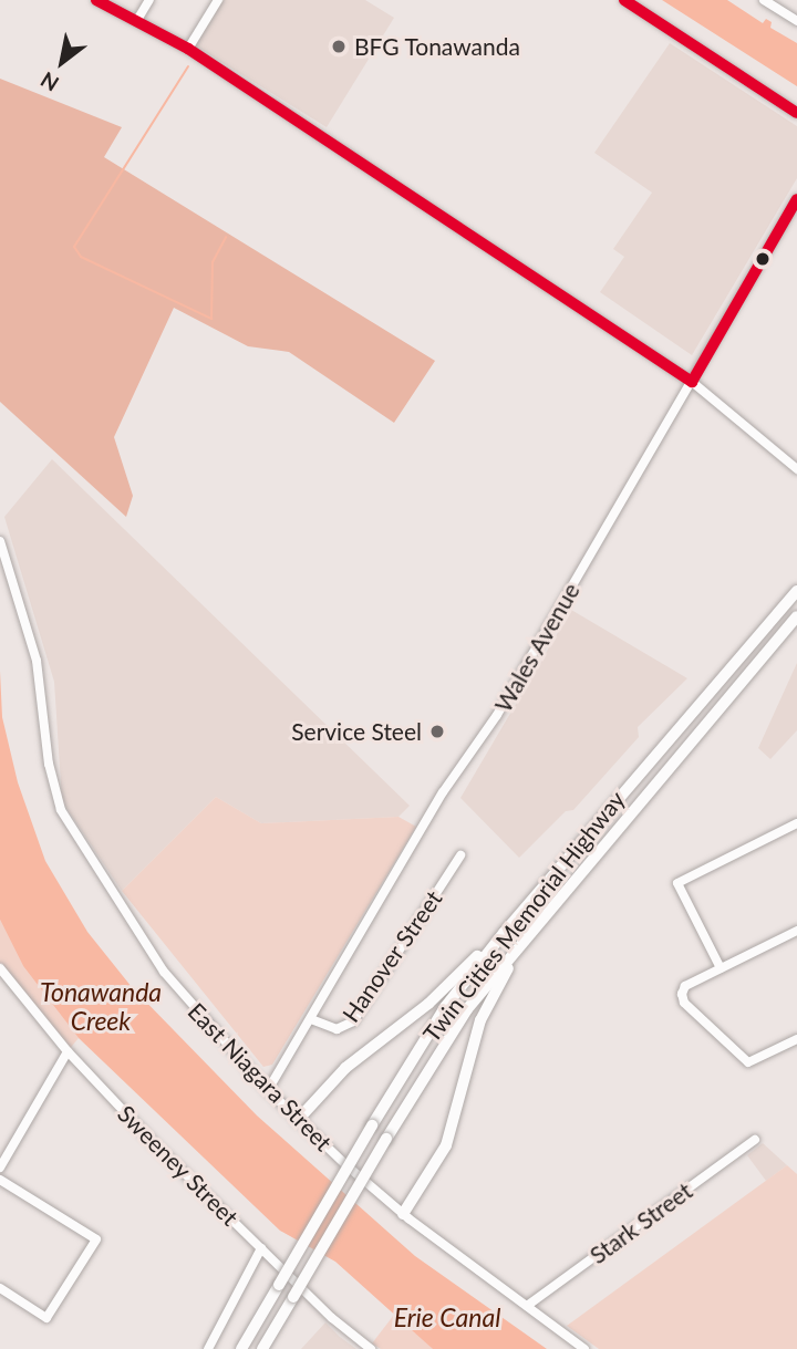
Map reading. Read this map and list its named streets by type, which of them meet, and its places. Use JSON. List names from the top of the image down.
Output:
{
  "streets": {
    "main road": ["Twin Cities Memorial Highway"],
    "street": [
      "Wales Avenue",
      "Hanover Street",
      "East Niagara Street",
      "Sweeney Street",
      "Stark Street"
    ]
  },
  "crossings": [
    ["Wales Avenue", "Hanover Street"],
    ["Wales Avenue", "East Niagara Street"],
    ["East Niagara Street", "Stark Street"]
  ],
  "water": ["Tonawanda Creek", "Erie Canal"],
  "places": ["BFG Tonawanda", "Service Steel"],
  "north": "bottom left"
}
